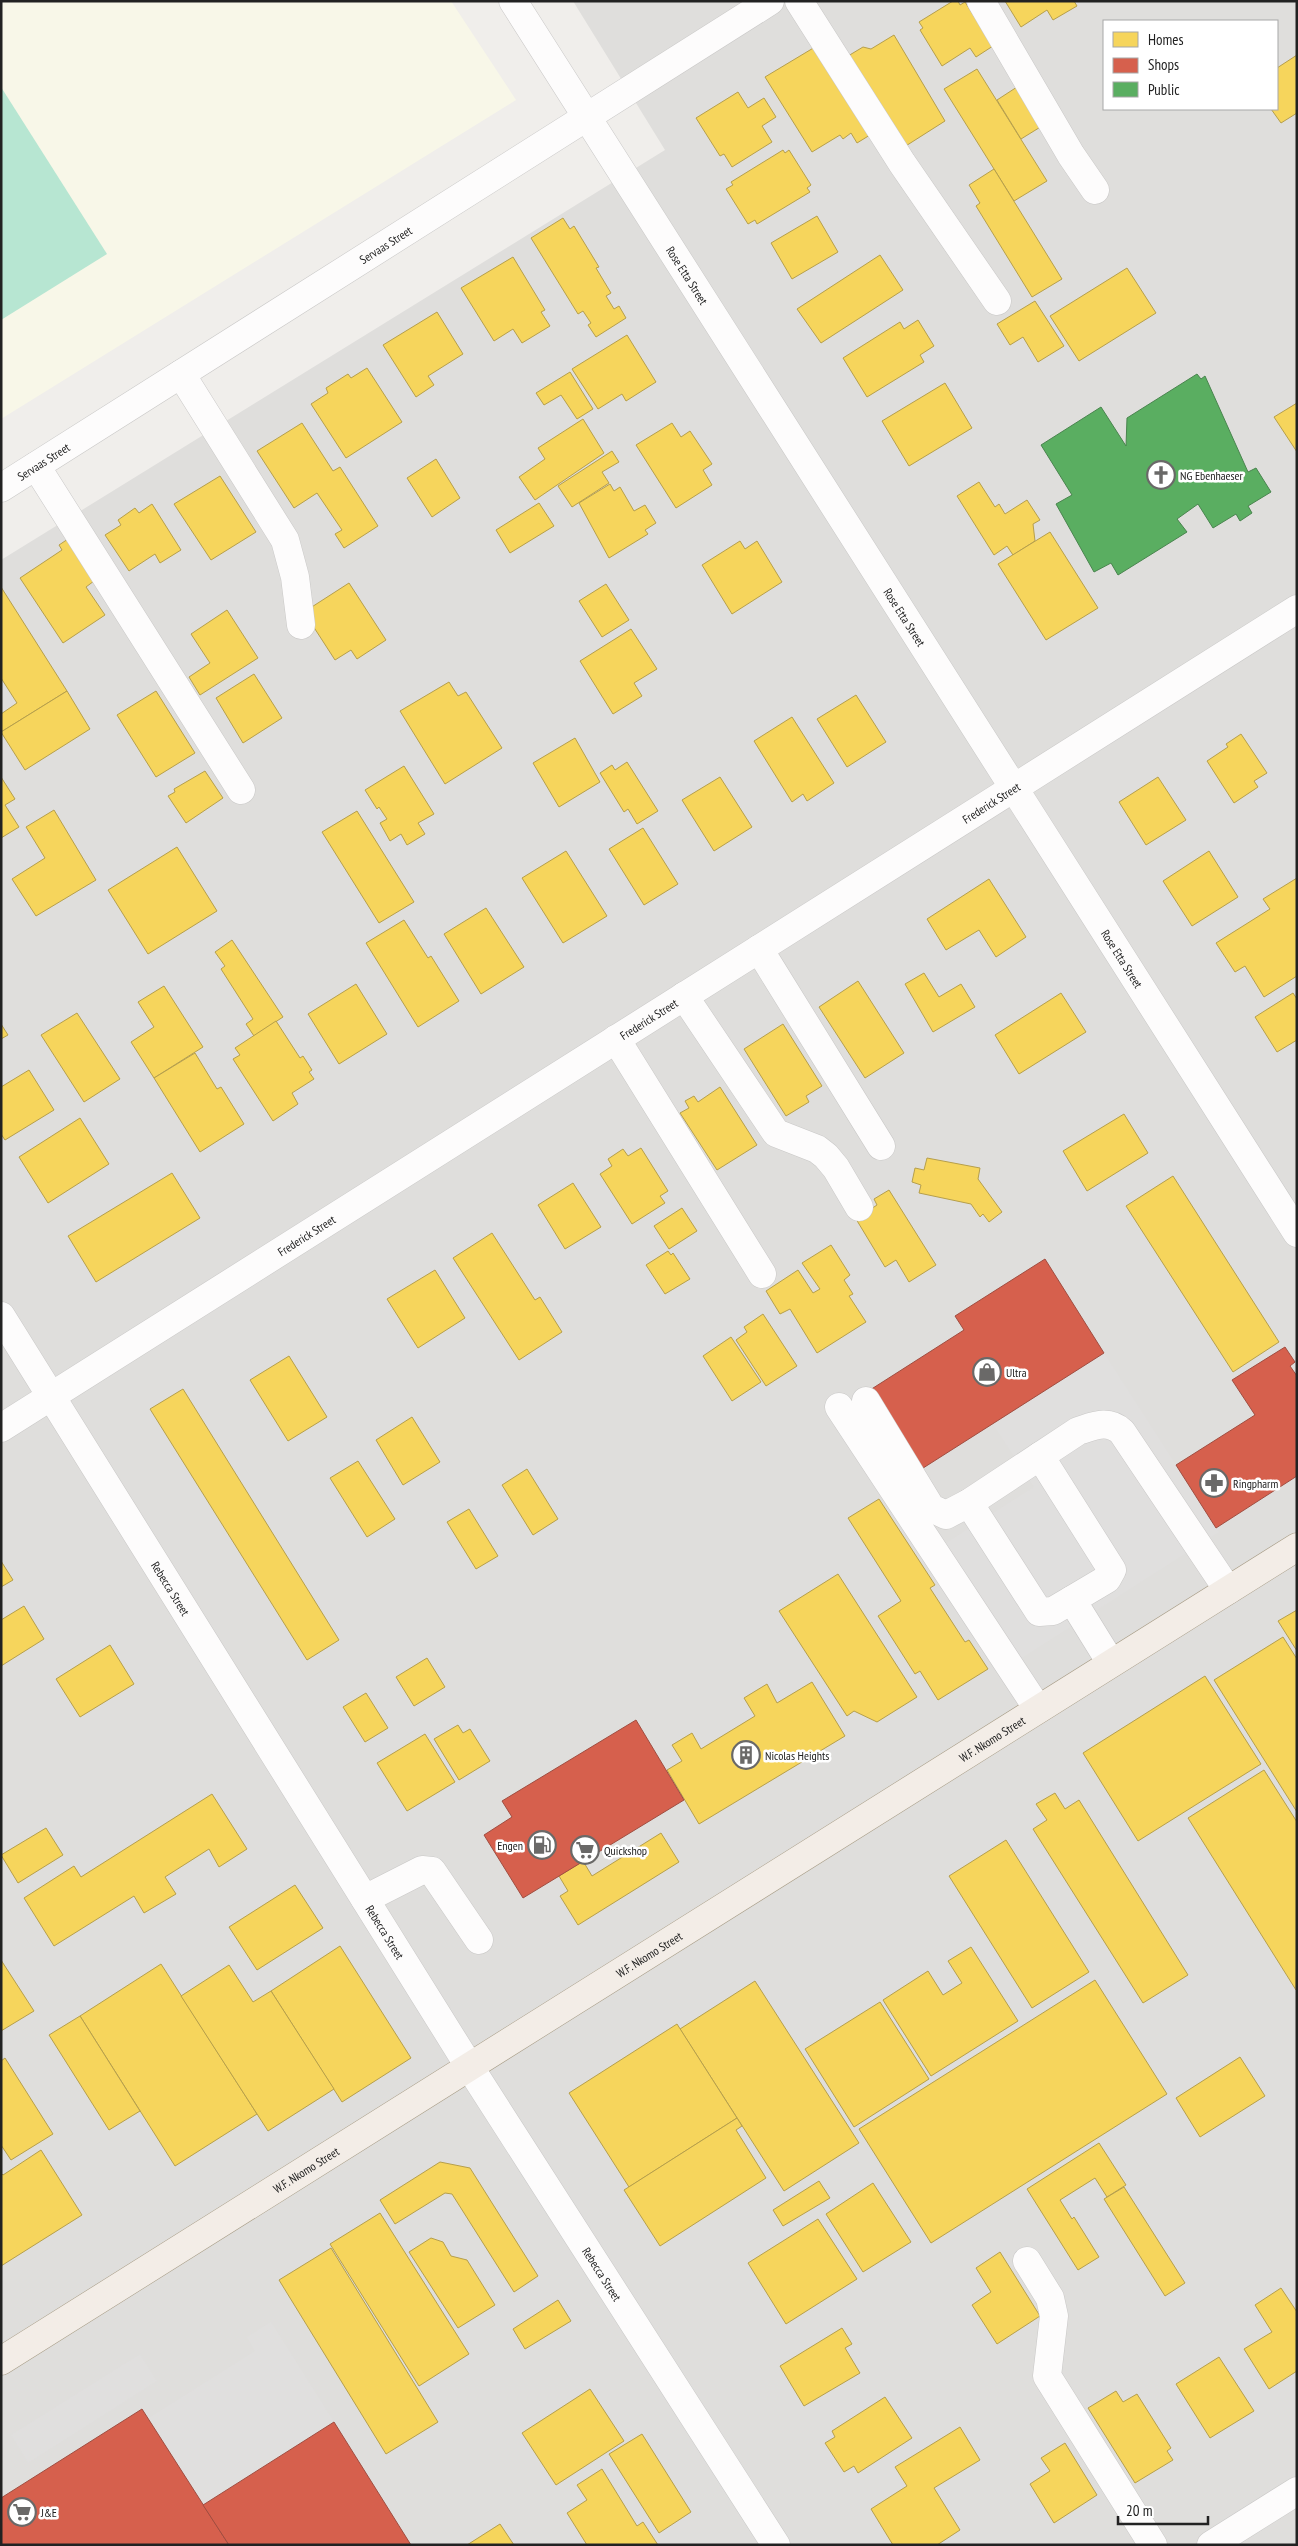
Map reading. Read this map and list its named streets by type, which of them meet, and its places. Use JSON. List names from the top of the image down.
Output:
{
  "streets": {
    "main road": ["W.F. Nkomo Street"],
    "street": [
      "Servaas Street",
      "Rose Etta Street",
      "Frederick Street",
      "Rebecca Street"
    ]
  },
  "crossings": [
    ["Servaas Street", "Rose Etta Street"],
    ["Rose Etta Street", "Frederick Street"],
    ["Frederick Street", "Rebecca Street"],
    ["Rebecca Street", "W.F. Nkomo Street"]
  ],
  "places": {
    "church": ["NG Ebenhaeser"],
    "shop": ["Ultra"],
    "pharmacy": ["Ringpharm"],
    "building": ["Nicolas Heights"],
    "fuel station": ["Engen"],
    "supermarket": ["Quickshop", "J&E"]
  },
  "legend": ["Homes", "Shops", "Public"],
  "scale_bar": "20 m"
}
